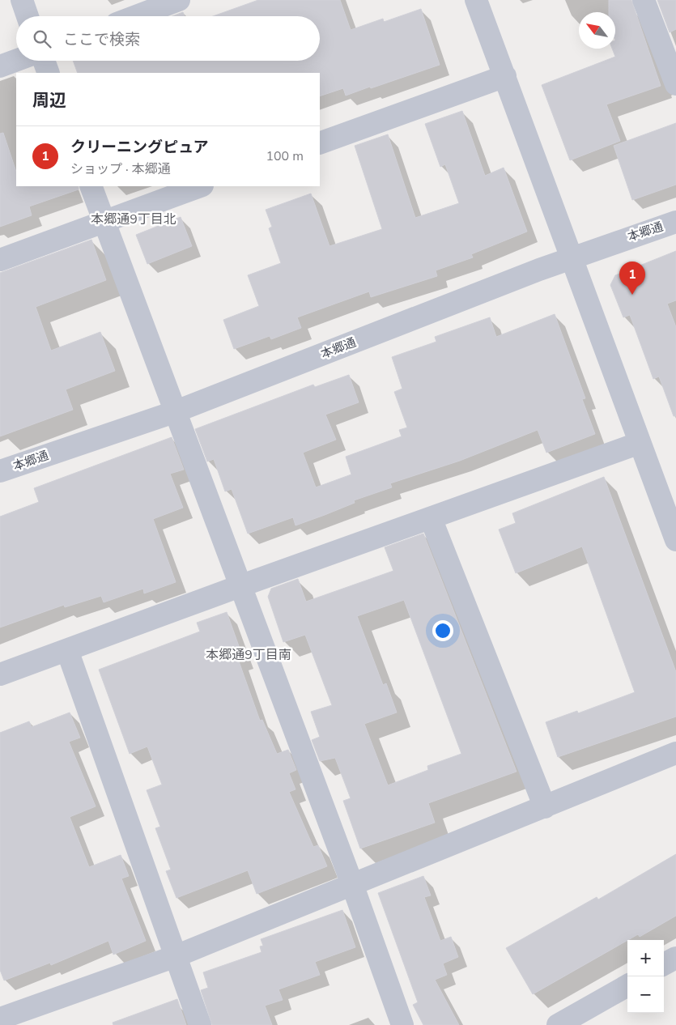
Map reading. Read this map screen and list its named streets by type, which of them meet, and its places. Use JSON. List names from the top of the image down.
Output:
{
  "streets": {
    "street": ["本郷通"]
  },
  "districts": ["本郷通9丁目北", "本郷通9丁目南"],
  "north": "top left",
  "page": {
    "search": "ここで検索",
    "heading": "周辺",
    "list": [
      {
        "mark": "1",
        "name": "クリーニングピュア",
        "note": "ショップ · 本郷通",
        "value": "100 m"
      }
    ],
    "pins": "1",
    "map_buttons": ["+", "−"]
  }
}
